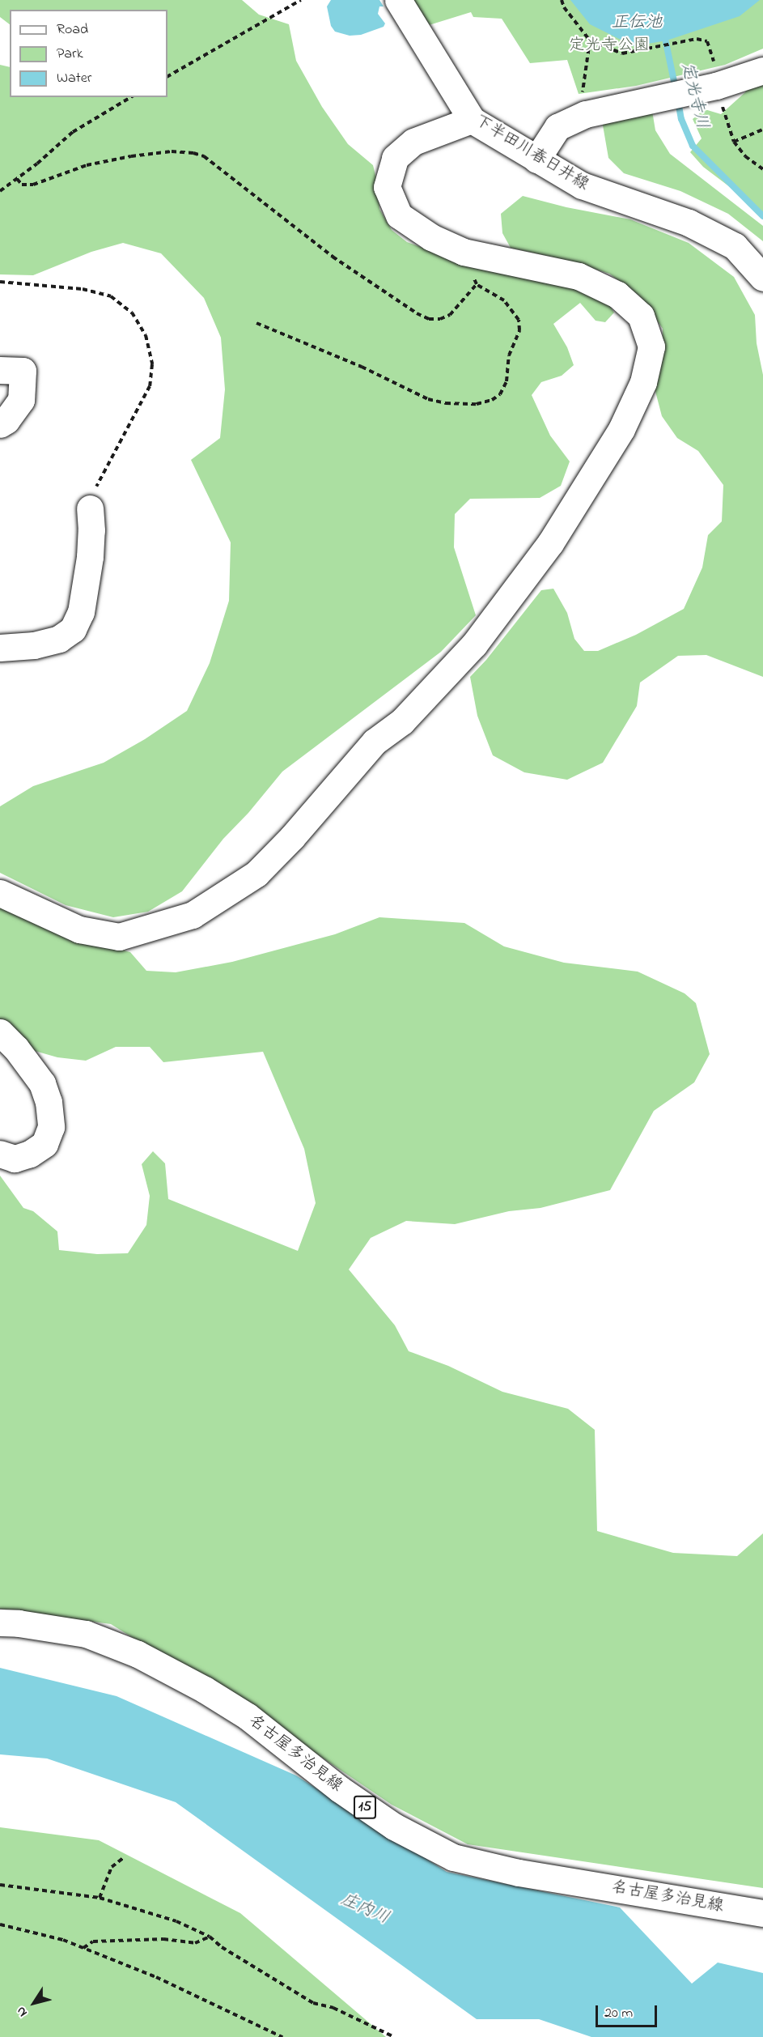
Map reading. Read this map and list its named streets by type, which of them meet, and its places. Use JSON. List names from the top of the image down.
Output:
{
  "streets": {
    "street": ["下半田川春日井線", "名古屋多治見線", "15"]
  },
  "water": ["正伝池", "定光寺川", "庄内川"],
  "parks": ["定光寺公園"],
  "legend": ["Road", "Park", "Water"],
  "scale_bar": "20 m",
  "north": "bottom left"
}
